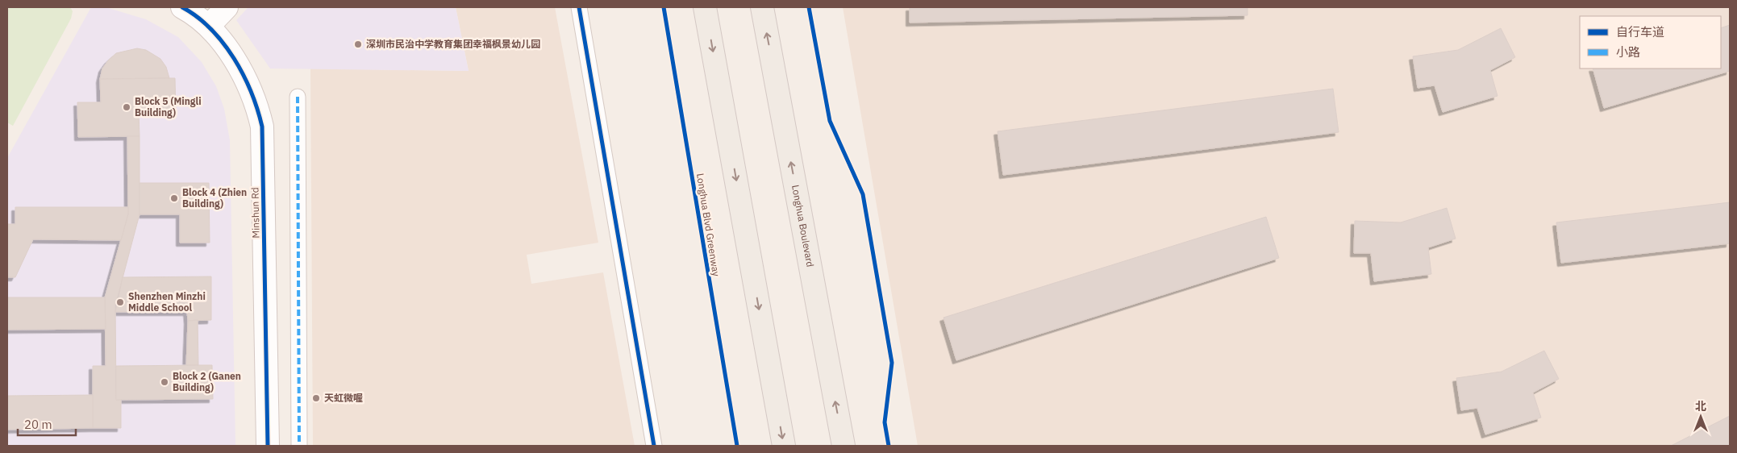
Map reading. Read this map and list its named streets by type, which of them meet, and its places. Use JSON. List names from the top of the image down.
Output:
{
  "streets": {
    "main road": ["Longhua Boulevard"],
    "street": ["Minshun Rd"],
    "cycle path": ["Longhua Blvd Greenway"]
  },
  "places": [
    "深圳市民治中学教育集团幸福枫景幼儿园",
    "Block 5 (Mingli Building)",
    "Block 4 (Zhien Building)",
    "Shenzhen Minzhi Middle School",
    "Block 2 (Ganen Building)",
    "天虹微喔"
  ],
  "legend": ["自行车道", "小路"],
  "scale_bar": "20 m",
  "north": "top"
}
